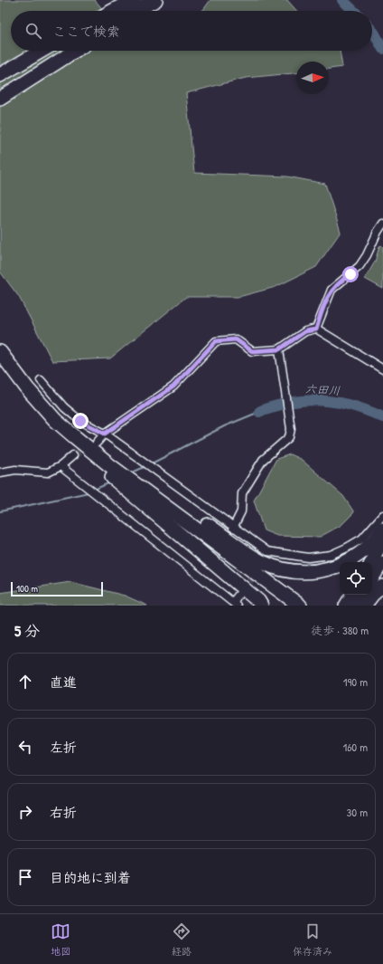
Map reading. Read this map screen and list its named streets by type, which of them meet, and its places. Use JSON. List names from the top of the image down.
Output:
{
  "water": ["六田川"],
  "scale_bar": "100 m",
  "north": "right",
  "page": {
    "search": "ここで検索",
    "scale": "100 m",
    "heading": ["5 分", "徒歩 · 380 m"],
    "list": [
      ["直進", "190 m"],
      ["左折", "160 m"],
      ["右折", "30 m"],
      "目的地に到着"
    ],
    "nav": ["地図", "経路", "保存済み"]
  }
}
